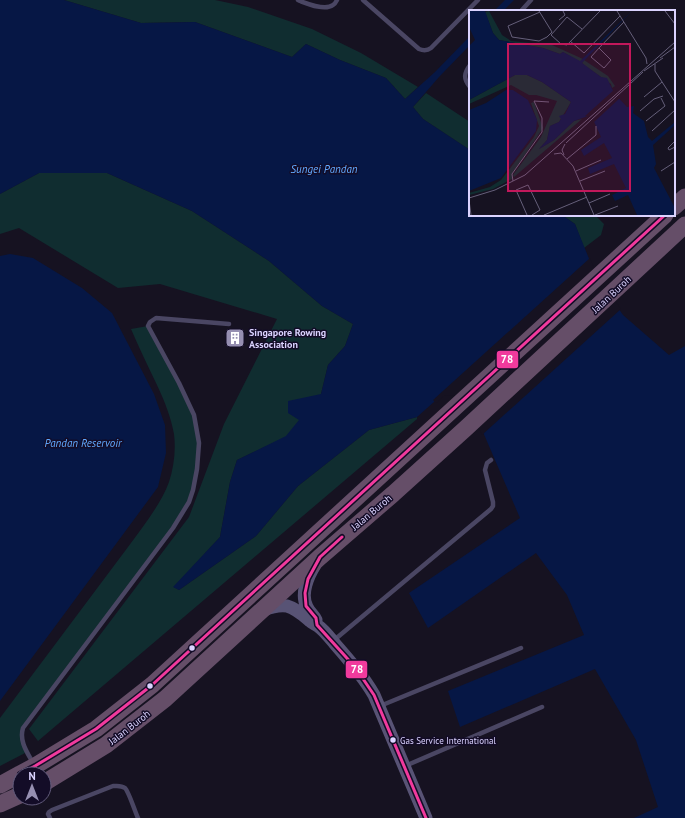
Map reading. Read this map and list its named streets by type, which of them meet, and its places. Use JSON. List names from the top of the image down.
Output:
{
  "streets": {
    "highway": ["Jalan Buroh"]
  },
  "water": ["Sungei Pandan", "Pandan Reservoir"],
  "places": {
    "building": ["Singapore Rowing Association"],
    "other": ["Gas Service International"]
  },
  "lines": ["transit line 78"],
  "north": "top"
}
